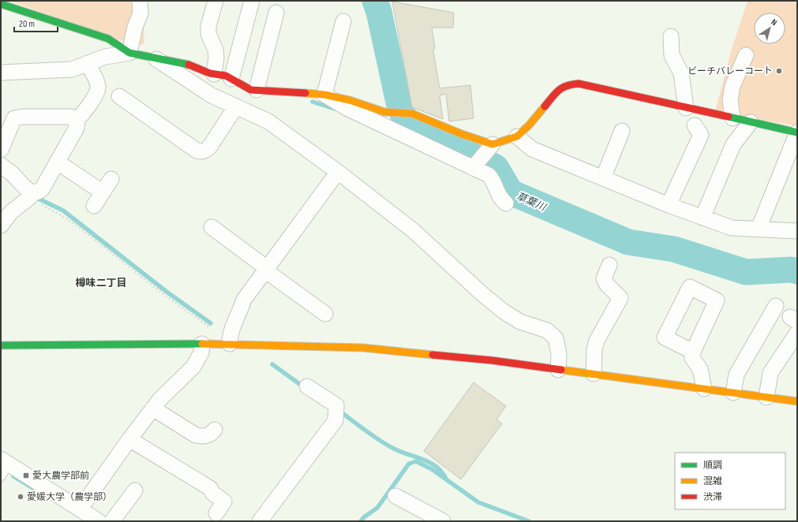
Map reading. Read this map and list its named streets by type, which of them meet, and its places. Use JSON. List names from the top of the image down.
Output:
{
  "districts": ["樽味二丁目"],
  "water": ["草葉川"],
  "places": {
    "other": ["ビーチバレーコート", "愛媛大学（農学部）"],
    "transit": ["愛大農学部前"]
  },
  "legend": ["順調", "混雑", "渋滞"],
  "scale_bar": "20 m",
  "north": "top right"
}
